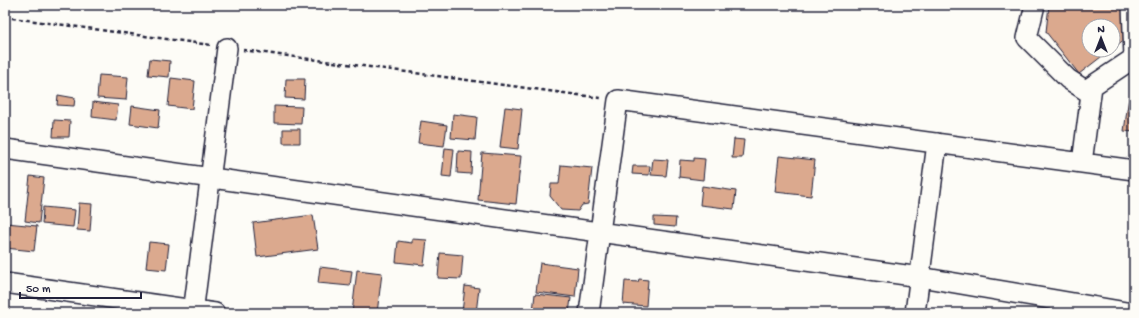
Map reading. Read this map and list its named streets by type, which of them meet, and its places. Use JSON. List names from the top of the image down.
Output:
{
  "scale_bar": "50 m",
  "north": "top"
}
